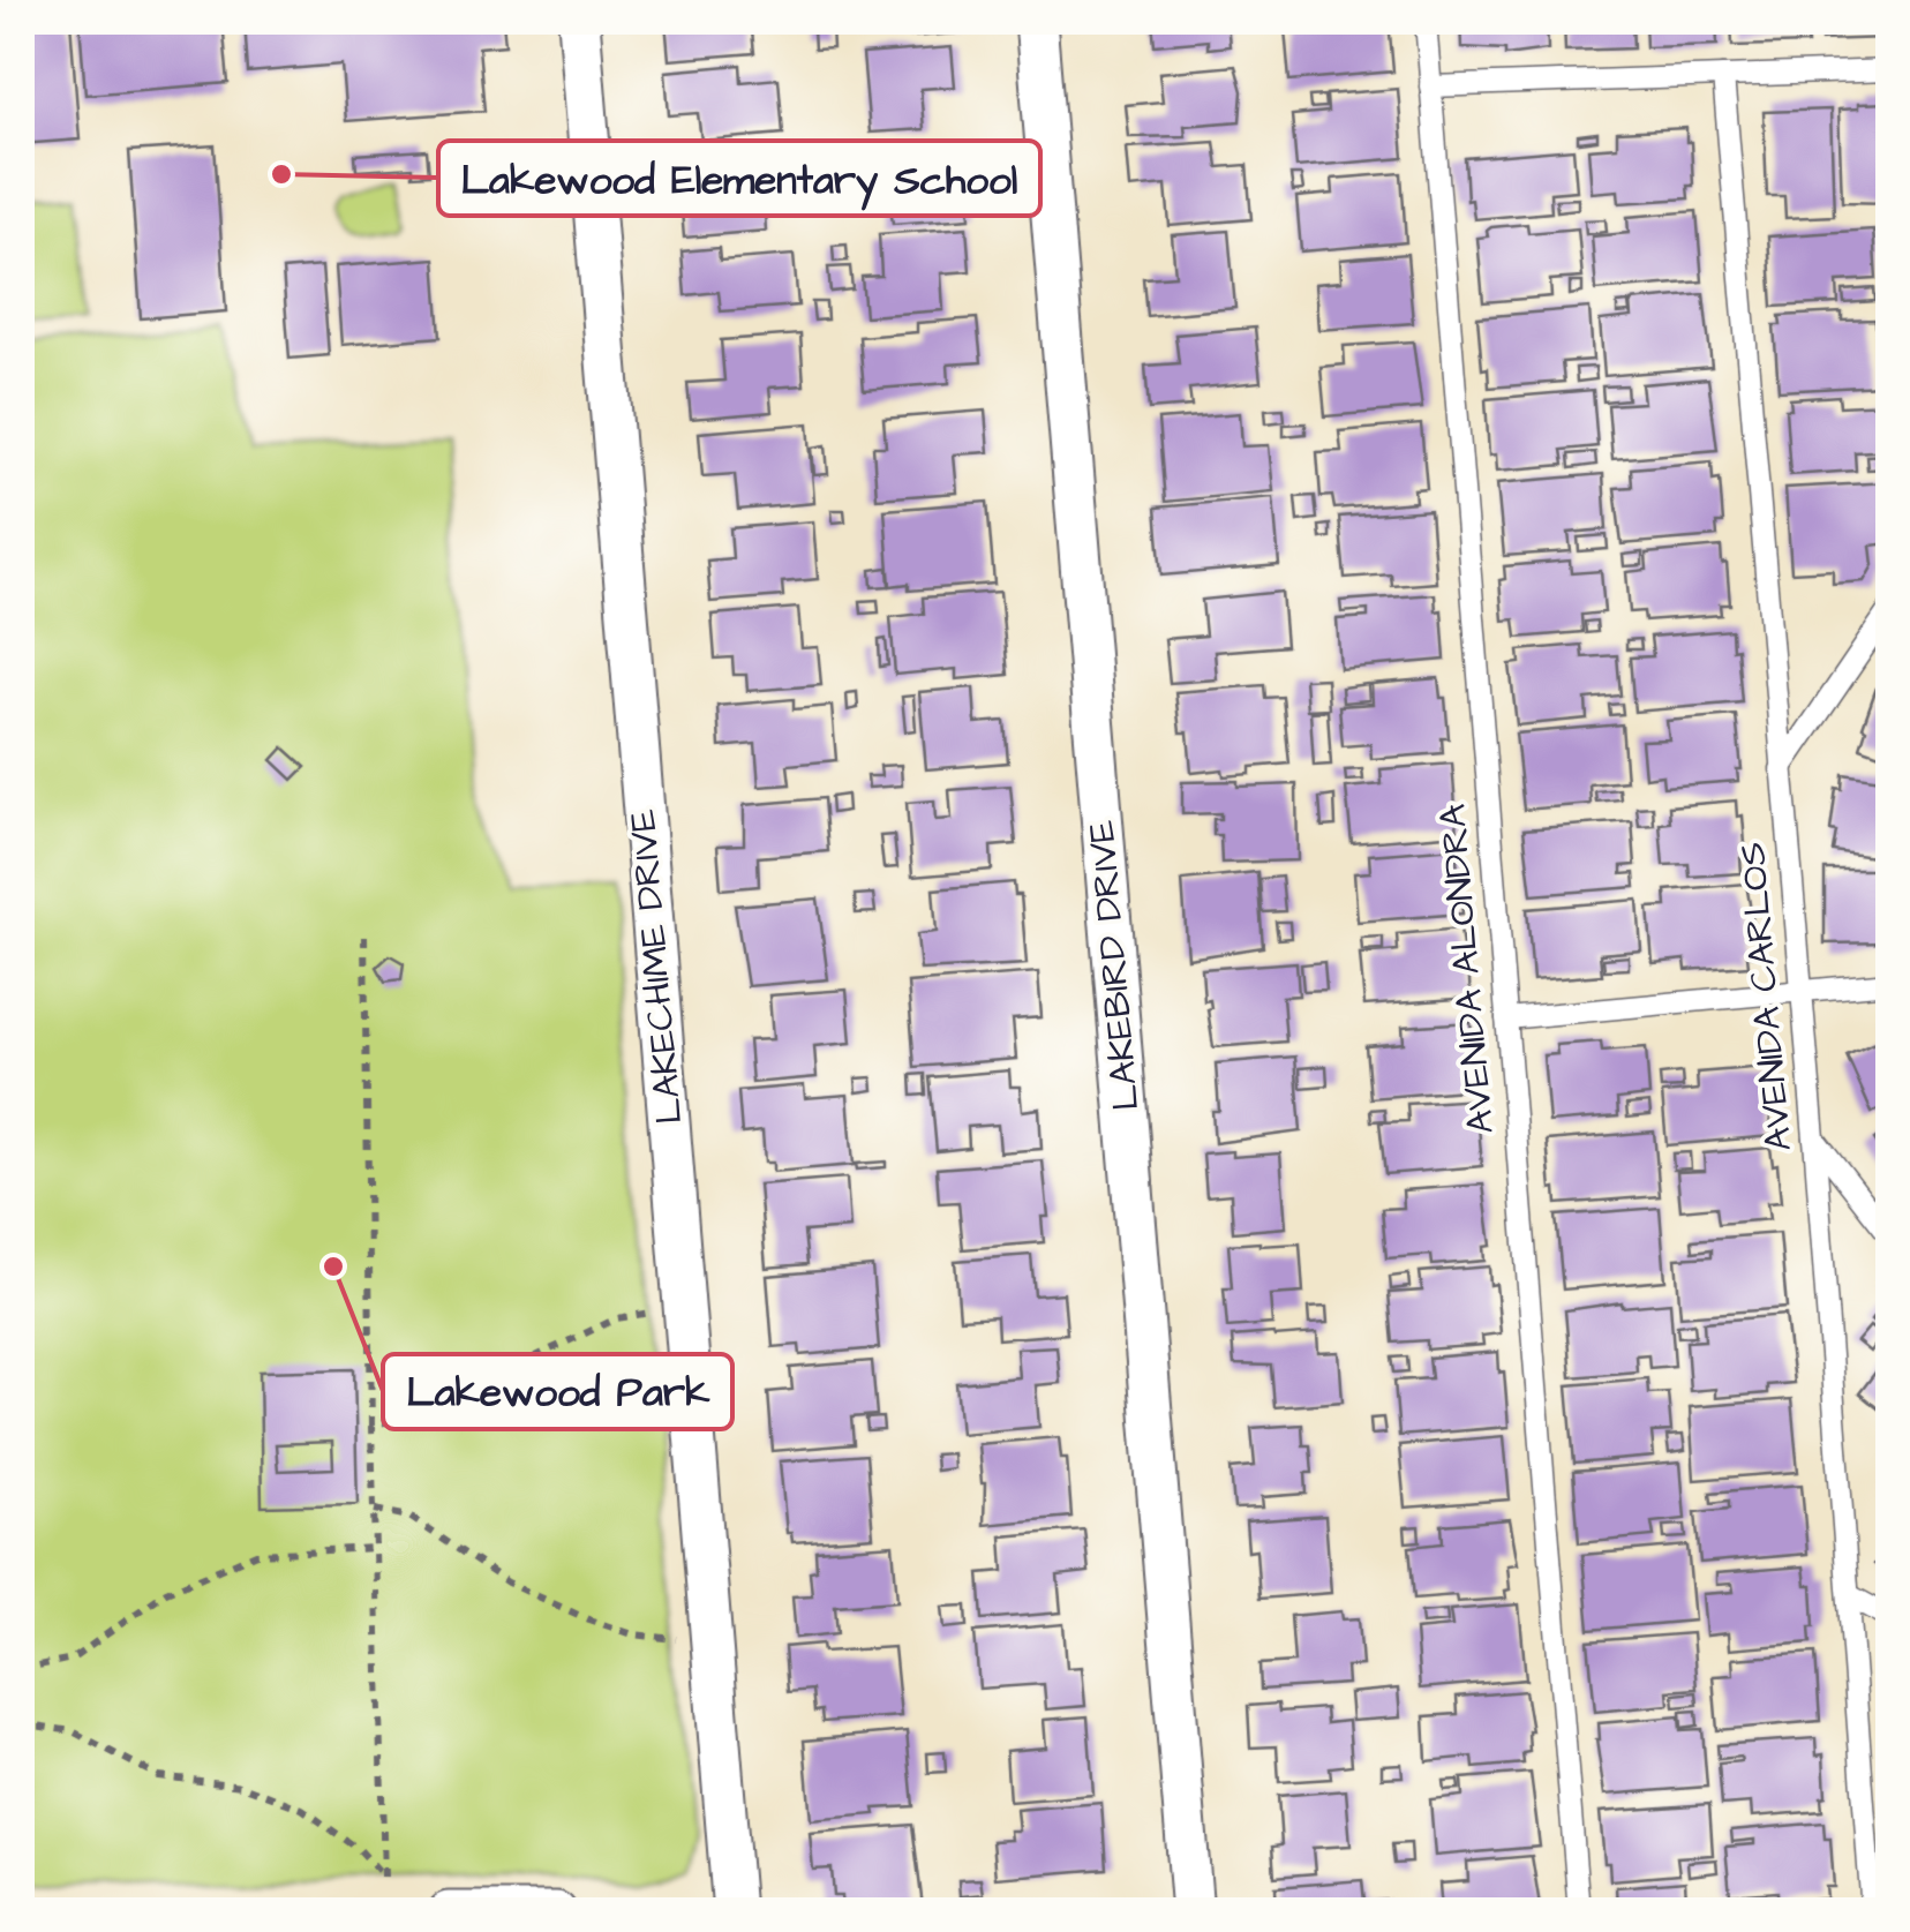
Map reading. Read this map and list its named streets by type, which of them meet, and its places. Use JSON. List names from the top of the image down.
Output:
{
  "streets": {
    "street": ["LAKEBIRD DRIVE", "LAKECHIME DRIVE"],
    "lane": ["AVENIDA ALONDRA", "AVENIDA CARLOS"]
  },
  "places": ["Lakewood Elementary School", "Lakewood Park"]
}
